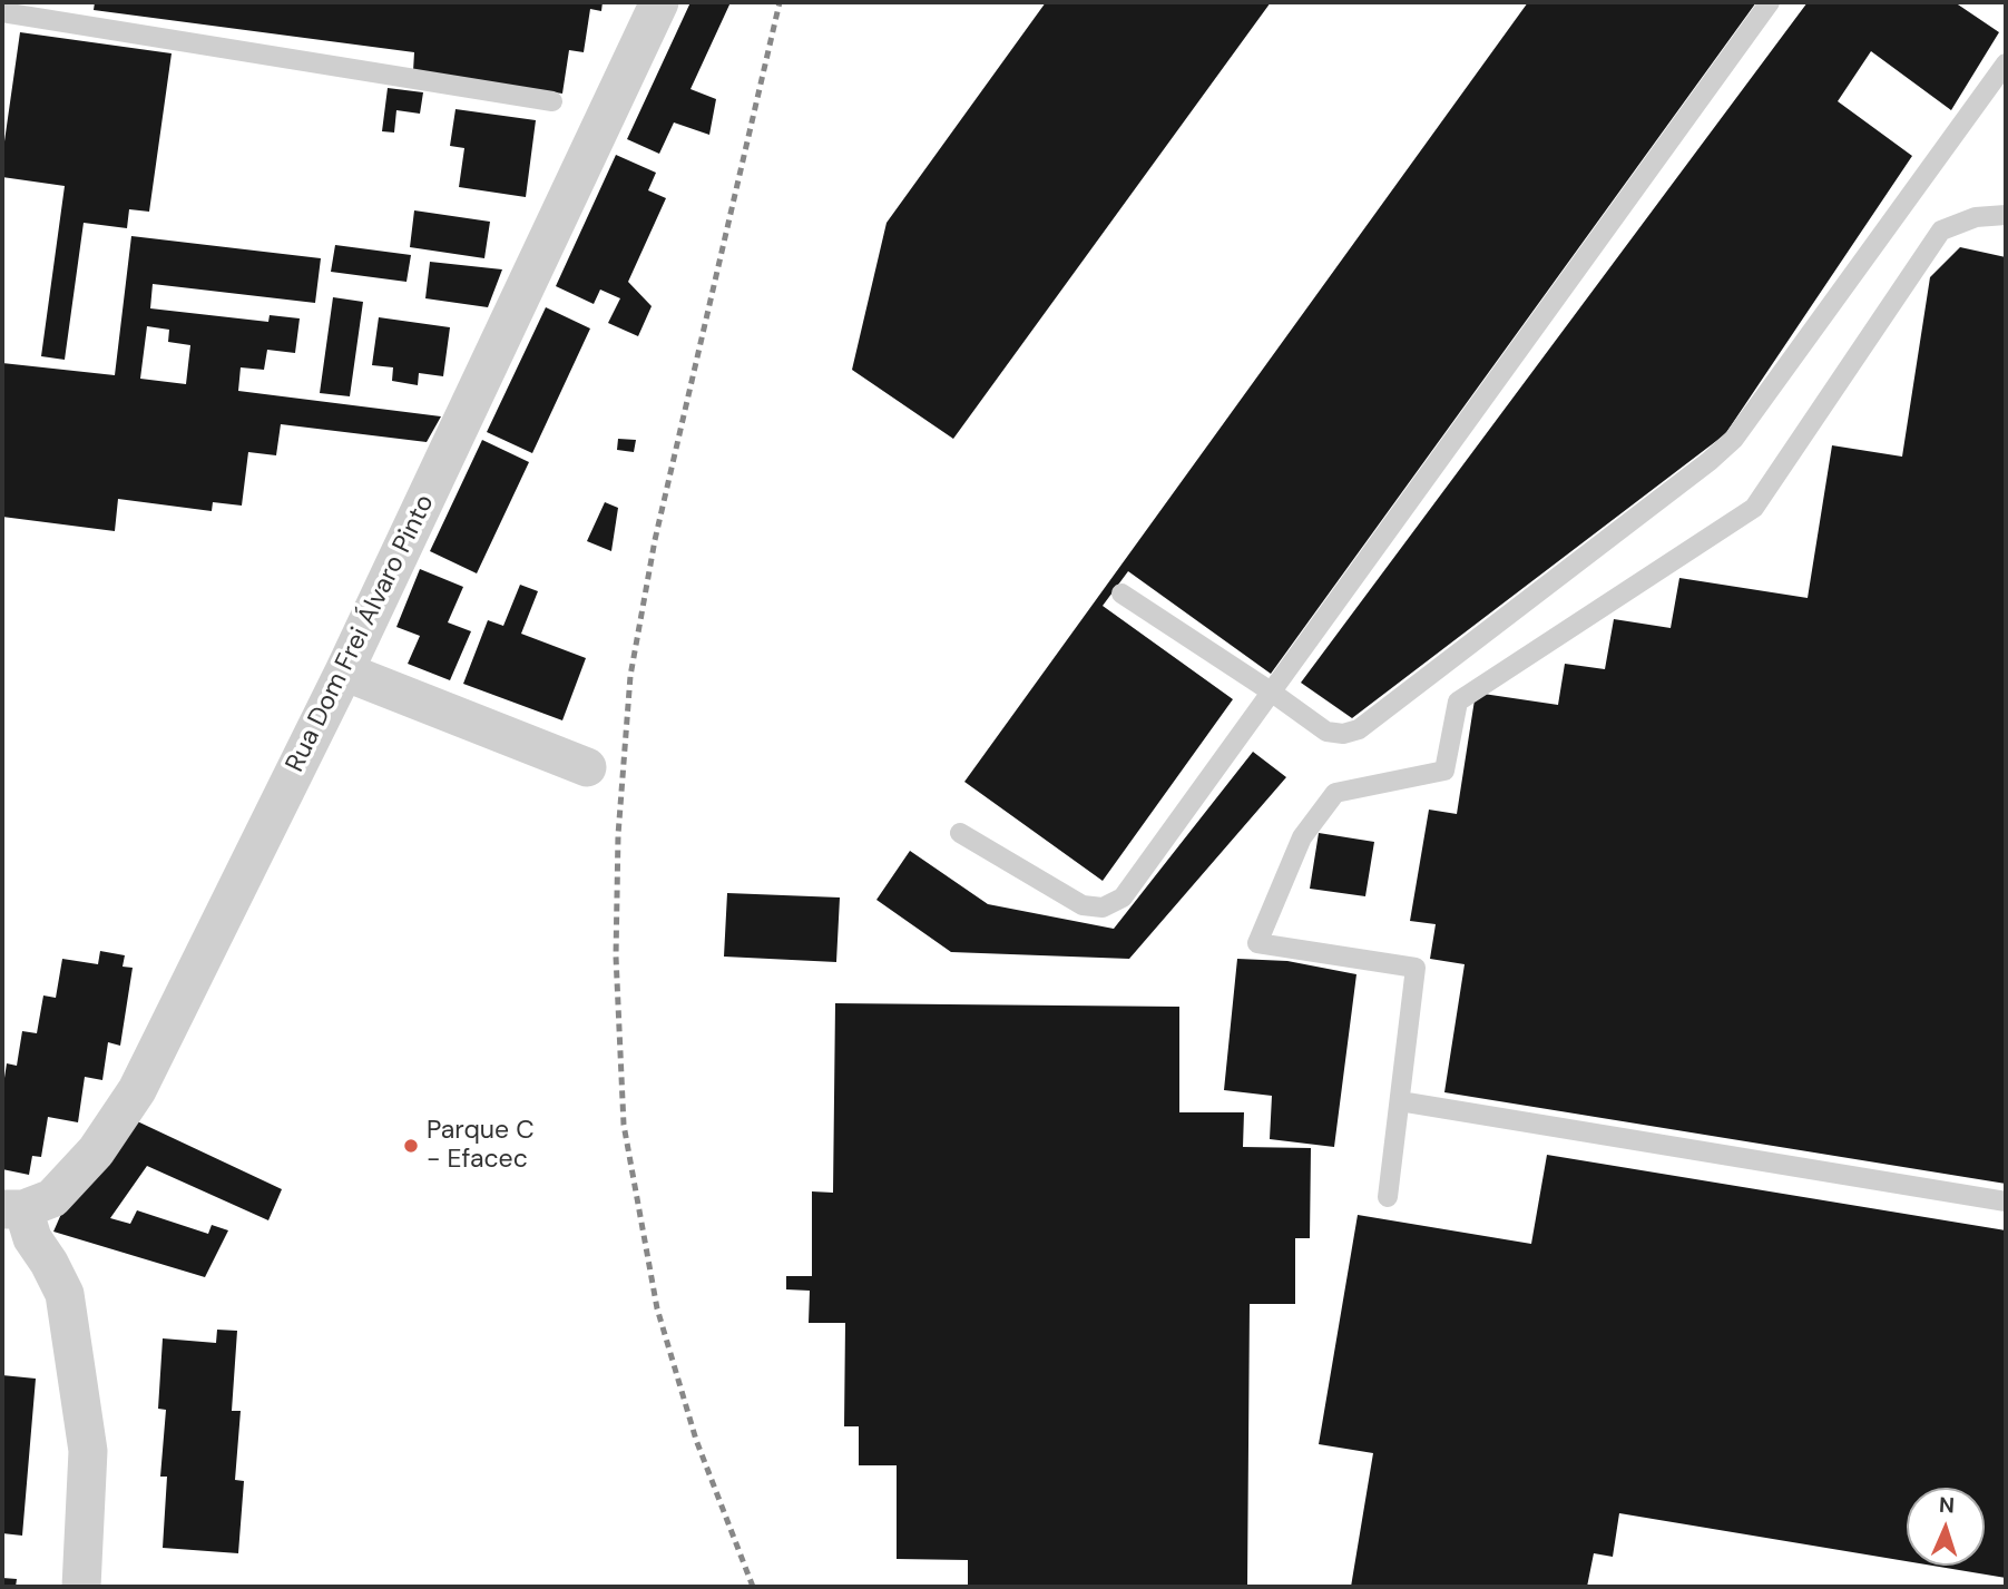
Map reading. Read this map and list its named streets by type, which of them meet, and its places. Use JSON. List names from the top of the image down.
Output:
{
  "streets": {
    "street": ["Rua Dom Frei Álvaro Pinto"]
  },
  "places": ["Parque C - Efacec"],
  "north": "top"
}
